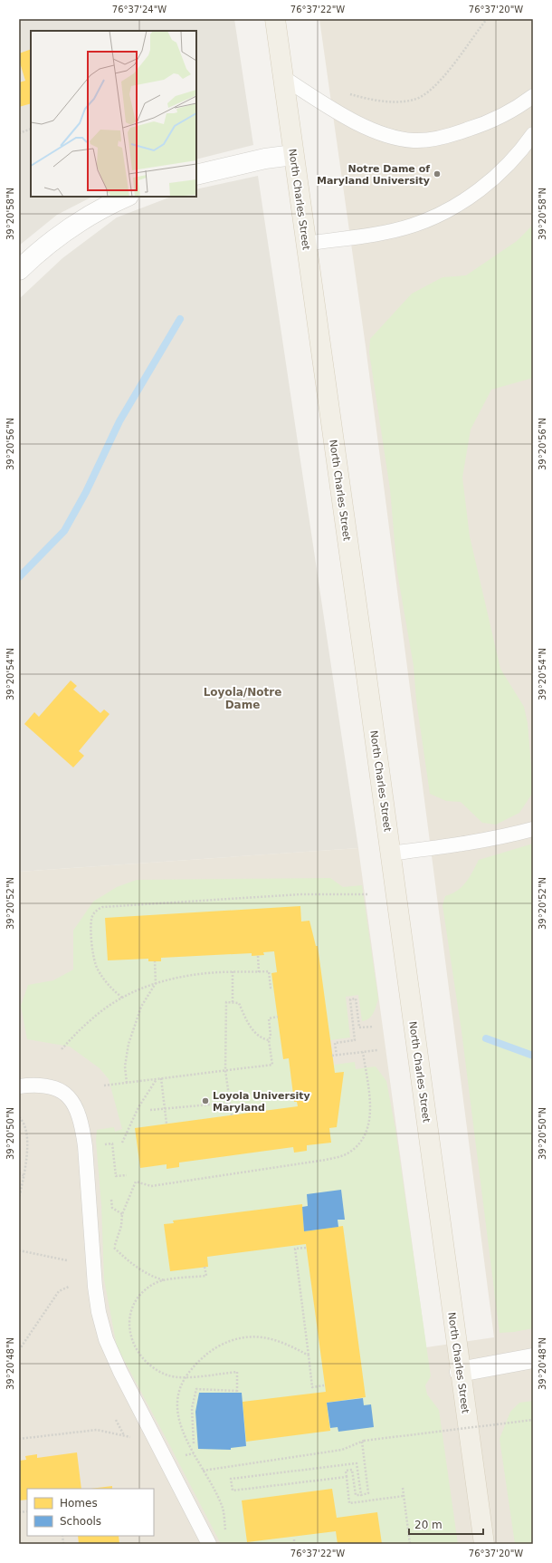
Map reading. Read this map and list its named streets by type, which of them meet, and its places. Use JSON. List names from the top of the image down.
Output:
{
  "streets": {
    "main road": ["North Charles Street"]
  },
  "districts": ["Loyola/Notre Dame"],
  "places": ["Notre Dame of Maryland University", "Loyola University Maryland"],
  "legend": ["Homes", "Schools"],
  "scale_bar": "20 m",
  "coordinates": [
    "76°37'24\"W",
    "76°37'22\"W",
    "76°37'20\"W",
    "39°20'58\"N",
    "39°20'56\"N",
    "39°20'54\"N",
    "39°20'52\"N",
    "39°20'50\"N",
    "39°20'48\"N"
  ]
}
